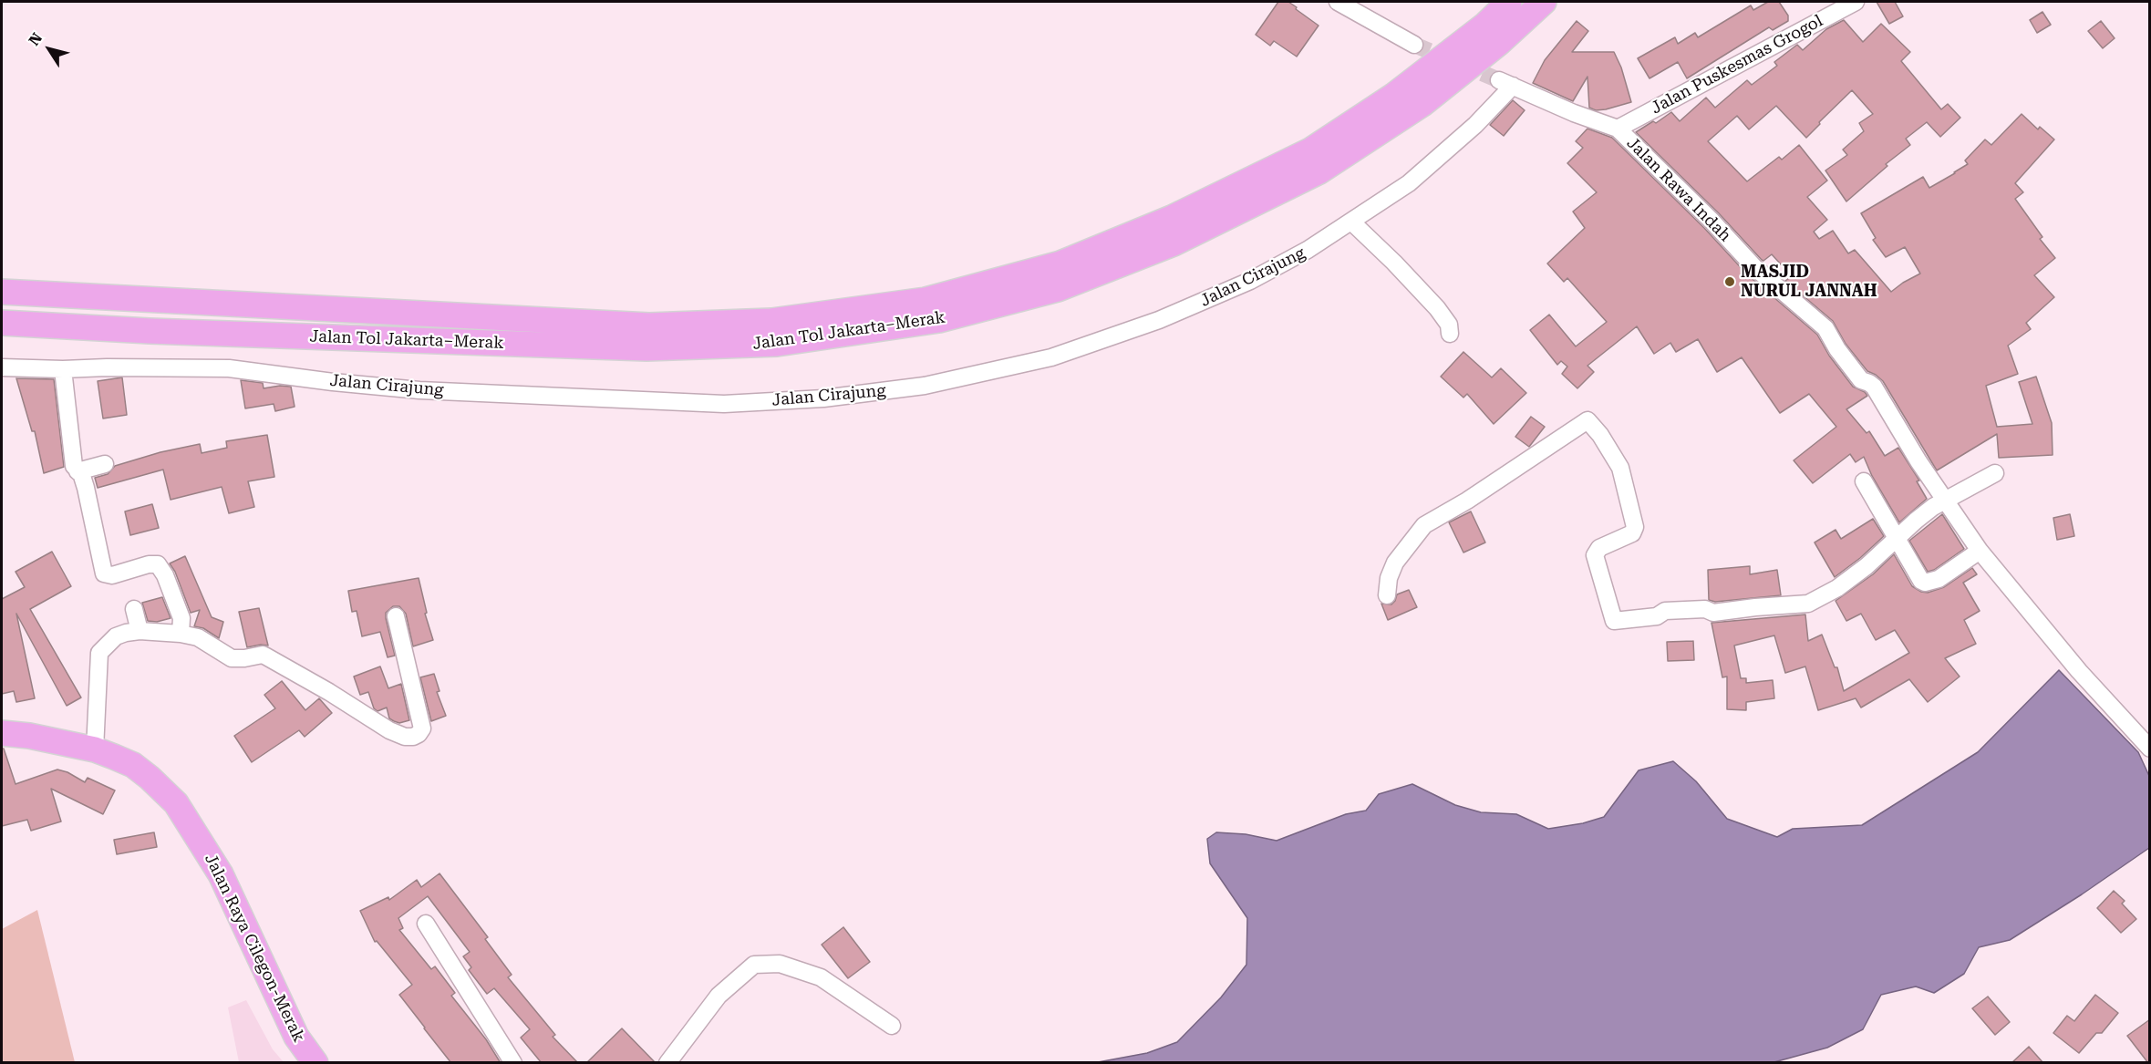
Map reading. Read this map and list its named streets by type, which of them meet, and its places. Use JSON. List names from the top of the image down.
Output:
{
  "streets": {
    "highway": ["Jalan Tol Jakarta–Merak", "Jalan Raya Cilegon-Merak"],
    "street": ["Jalan Puskesmas Grogol", "Jalan Rawa Indah", "Jalan Cirajung"]
  },
  "crossings": [
    ["Jalan Puskesmas Grogol", "Jalan Rawa Indah"],
    ["Jalan Puskesmas Grogol", "Jalan Cirajung"],
    ["Jalan Rawa Indah", "Jalan Cirajung"]
  ],
  "places": ["MASJID NURUL JANNAH"],
  "north": "top left"
}
